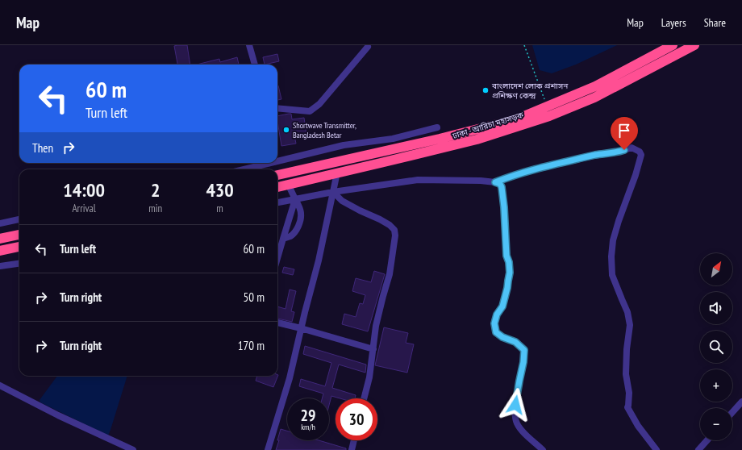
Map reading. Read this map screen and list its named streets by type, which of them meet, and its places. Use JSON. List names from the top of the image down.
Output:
{
  "streets": {
    "highway": ["ঢাকা - আরিচা মহাসড়ক"]
  },
  "places": ["বাংলাদেশ লোক প্রশাসন প্রশিক্ষণ কেন্দ্র", "Shortwave Transmitter, Bangladesh Betar"],
  "north": "top right",
  "page": {
    "header": "Map",
    "nav": ["Map", "Layers", "Share"],
    "turn": ["60 m", "Turn left"],
    "then": "Then",
    "eta": [
      "14:00",
      "Arrival",
      "2",
      "min",
      "430",
      "m"
    ],
    "list": [
      {
        "name": "Turn left",
        "value": "60 m"
      },
      {
        "name": "Turn right",
        "value": "50 m"
      },
      {
        "name": "Turn right",
        "value": "170 m"
      }
    ],
    "map_buttons": ["+", "−"],
    "speed": "29 km/h",
    "limit": "30"
  }
}
